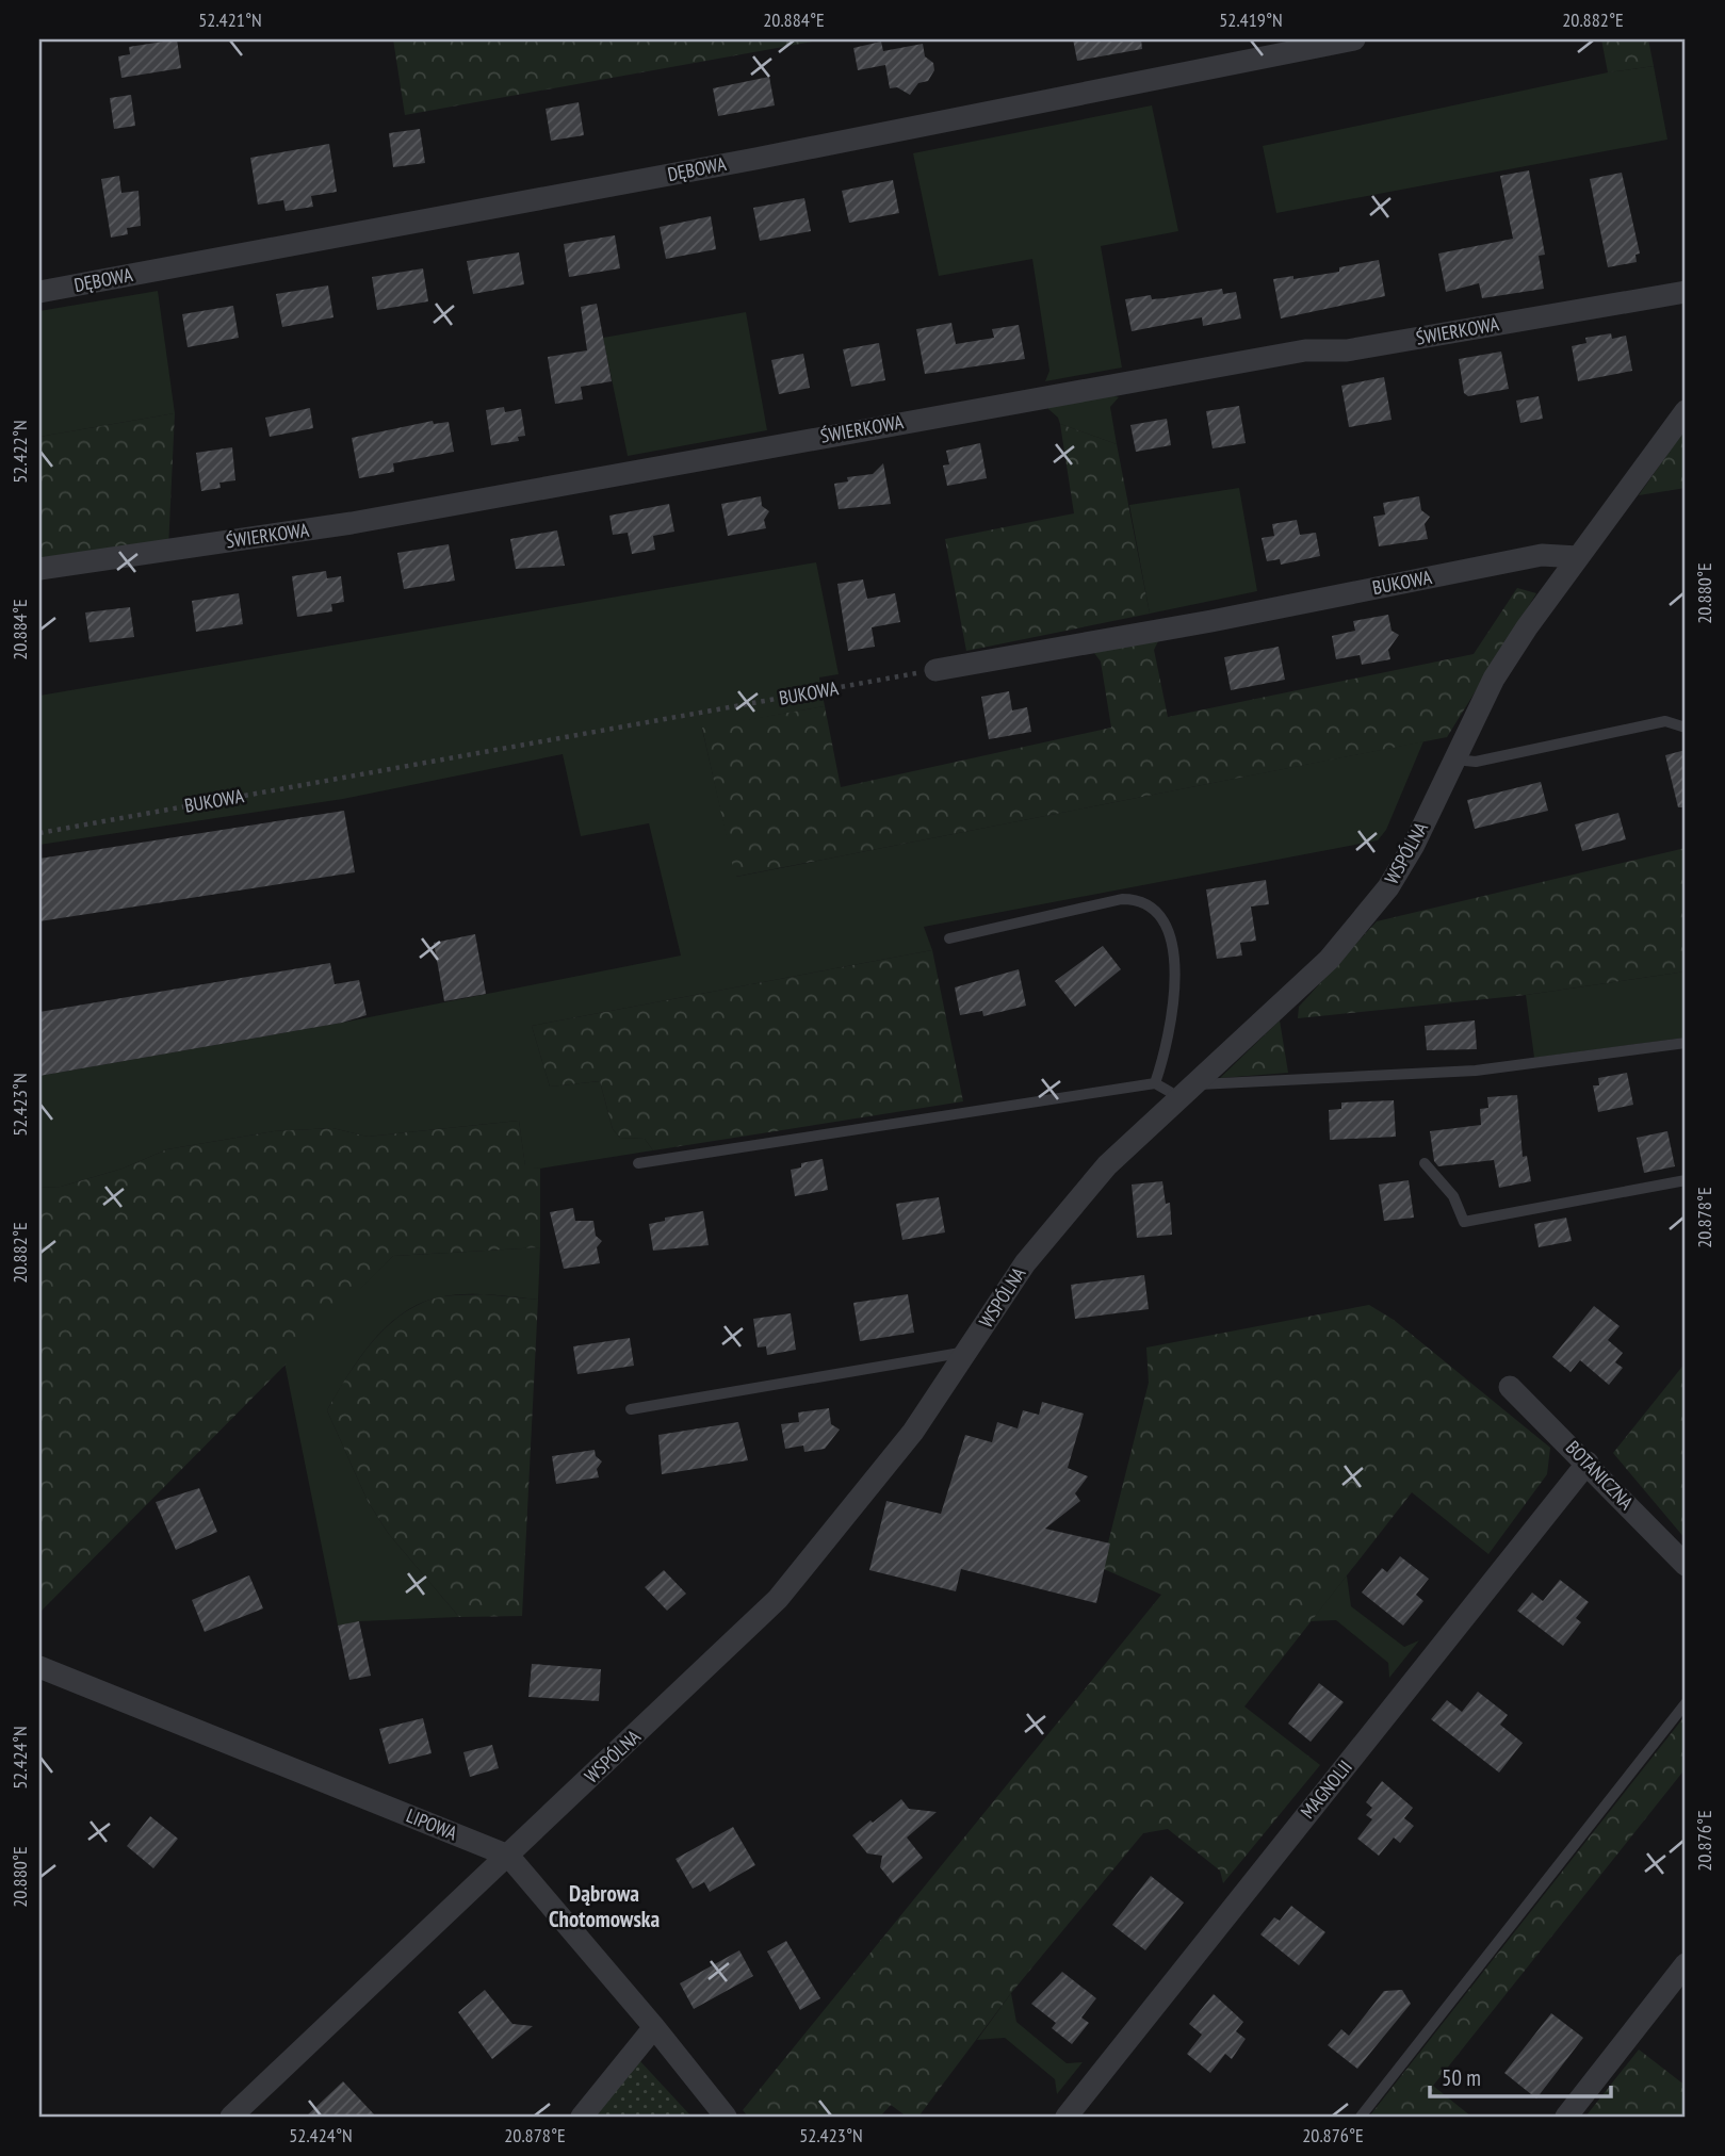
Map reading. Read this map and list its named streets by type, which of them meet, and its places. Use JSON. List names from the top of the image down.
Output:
{
  "streets": {
    "street": [
      "DĘBOWA",
      "ŚWIERKOWA",
      "BUKOWA",
      "WSPÓLNA",
      "BOTANICZNA",
      "MAGNOLII",
      "LIPOWA"
    ]
  },
  "crossings": [
    ["BUKOWA", "WSPÓLNA"],
    ["WSPÓLNA", "LIPOWA"],
    ["BOTANICZNA", "MAGNOLII"]
  ],
  "districts": ["Dąbrowa Chotomowska"],
  "scale_bar": "50 m",
  "coordinates": [
    "52.421°N",
    "20.884°E",
    "52.419°N",
    "20.882°E",
    "52.422°N",
    "20.880°E",
    "52.423°N",
    "20.878°E",
    "52.424°N",
    "20.876°E"
  ]
}
